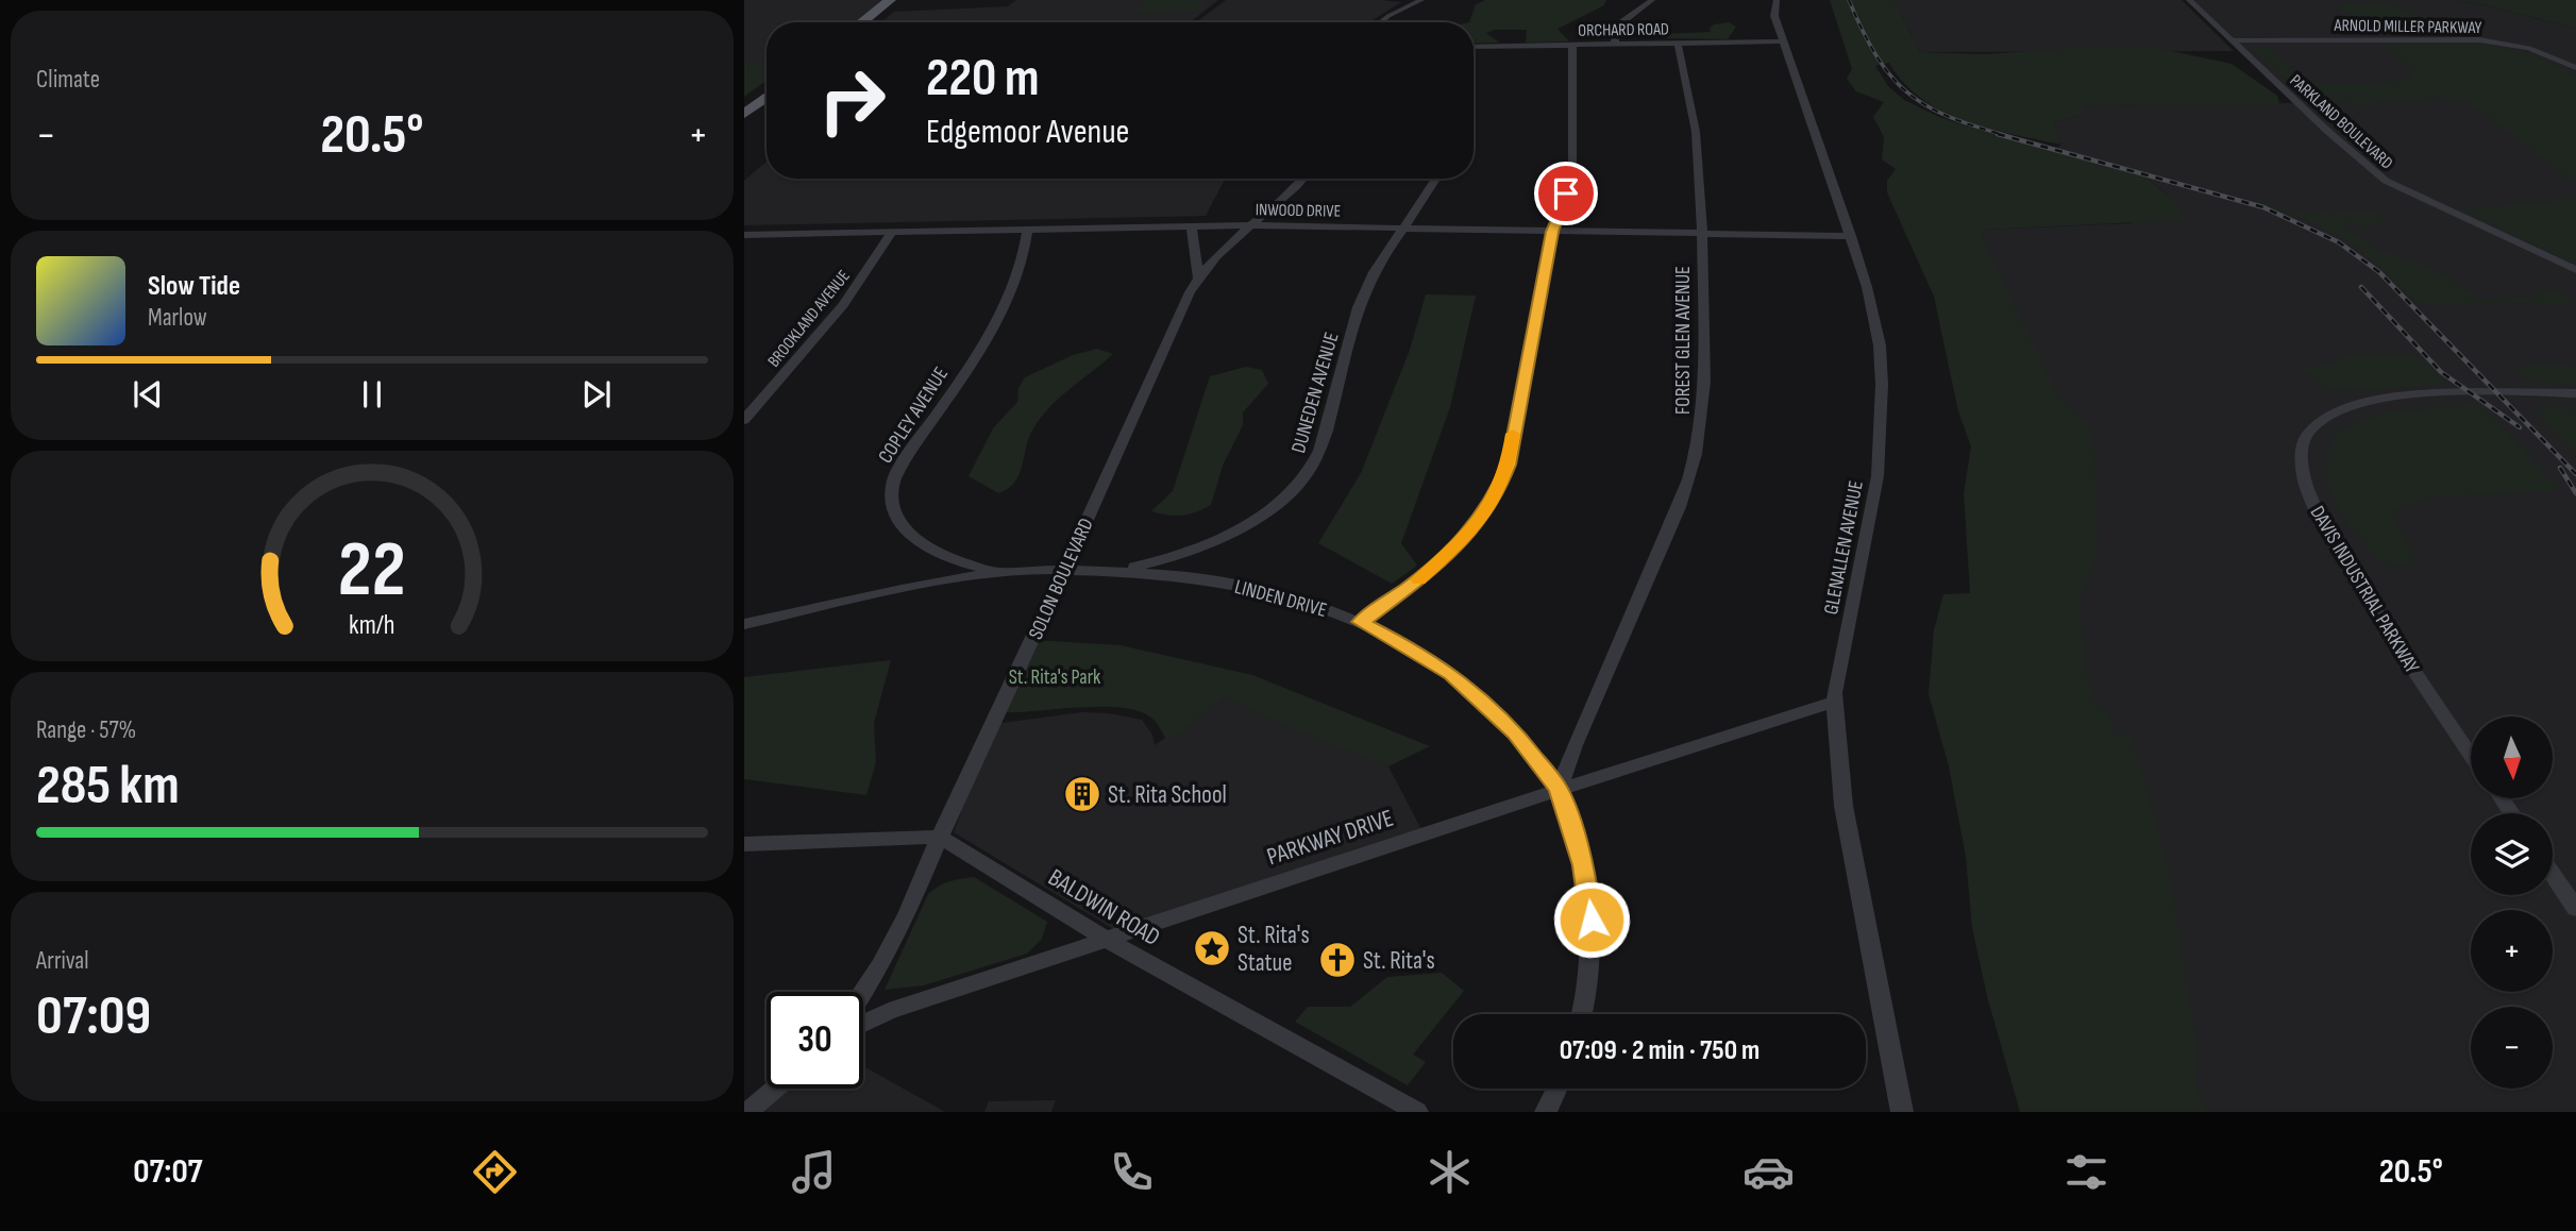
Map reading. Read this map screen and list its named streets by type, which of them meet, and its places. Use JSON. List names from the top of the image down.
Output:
{
  "streets": {
    "street": [
      "ARNOLD MILLER PARKWAY",
      "ORCHARD ROAD",
      "PARKLAND BOULEVARD",
      "INWOOD DRIVE",
      "BROOKLAND AVENUE",
      "FOREST GLEN AVENUE",
      "DUNEDEN AVENUE",
      "COPLEY AVENUE",
      "GLENALLEN AVENUE",
      "SOLON BOULEVARD",
      "DAVIS INDUSTRIAL PARKWAY",
      "LINDEN DRIVE",
      "PARKWAY DRIVE",
      "BALDWIN ROAD"
    ]
  },
  "crossings": [
    ["ARNOLD MILLER PARKWAY", "PARKLAND BOULEVARD"],
    ["ORCHARD ROAD", "FOREST GLEN AVENUE"],
    ["ORCHARD ROAD", "GLENALLEN AVENUE"],
    ["INWOOD DRIVE", "BROOKLAND AVENUE"],
    ["INWOOD DRIVE", "FOREST GLEN AVENUE"],
    ["INWOOD DRIVE", "DUNEDEN AVENUE"],
    ["INWOOD DRIVE", "COPLEY AVENUE"],
    ["INWOOD DRIVE", "GLENALLEN AVENUE"],
    ["INWOOD DRIVE", "SOLON BOULEVARD"],
    ["FOREST GLEN AVENUE", "LINDEN DRIVE"],
    ["FOREST GLEN AVENUE", "PARKWAY DRIVE"],
    ["DUNEDEN AVENUE", "LINDEN DRIVE"],
    ["COPLEY AVENUE", "LINDEN DRIVE"],
    ["GLENALLEN AVENUE", "PARKWAY DRIVE"],
    ["SOLON BOULEVARD", "LINDEN DRIVE"],
    ["SOLON BOULEVARD", "BALDWIN ROAD"],
    ["LINDEN DRIVE", "PARKWAY DRIVE"],
    ["PARKWAY DRIVE", "BALDWIN ROAD"]
  ],
  "parks": ["St. Rita's Park"],
  "places": {
    "building": ["St. Rita School"],
    "place": ["St. Rita's Statue"],
    "church": ["St. Rita's"]
  },
  "north": "bottom",
  "page": {
    "tile": [
      "Climate",
      ["Range · 57%", "285 km"],
      ["Arrival", "07:09"]
    ],
    "turn": ["220 m", "Edgemoor Avenue"],
    "heat": ["−", "20.5°", "+"],
    "song": ["Slow Tide", "Marlow"],
    "map_buttons": ["+", "−"],
    "limit": "30",
    "trip": "07:09 · 2 min · 750 m",
    "tabs": ["07:07", "20.5°"],
    "gauge": ["22", "km/h"]
  }
}
